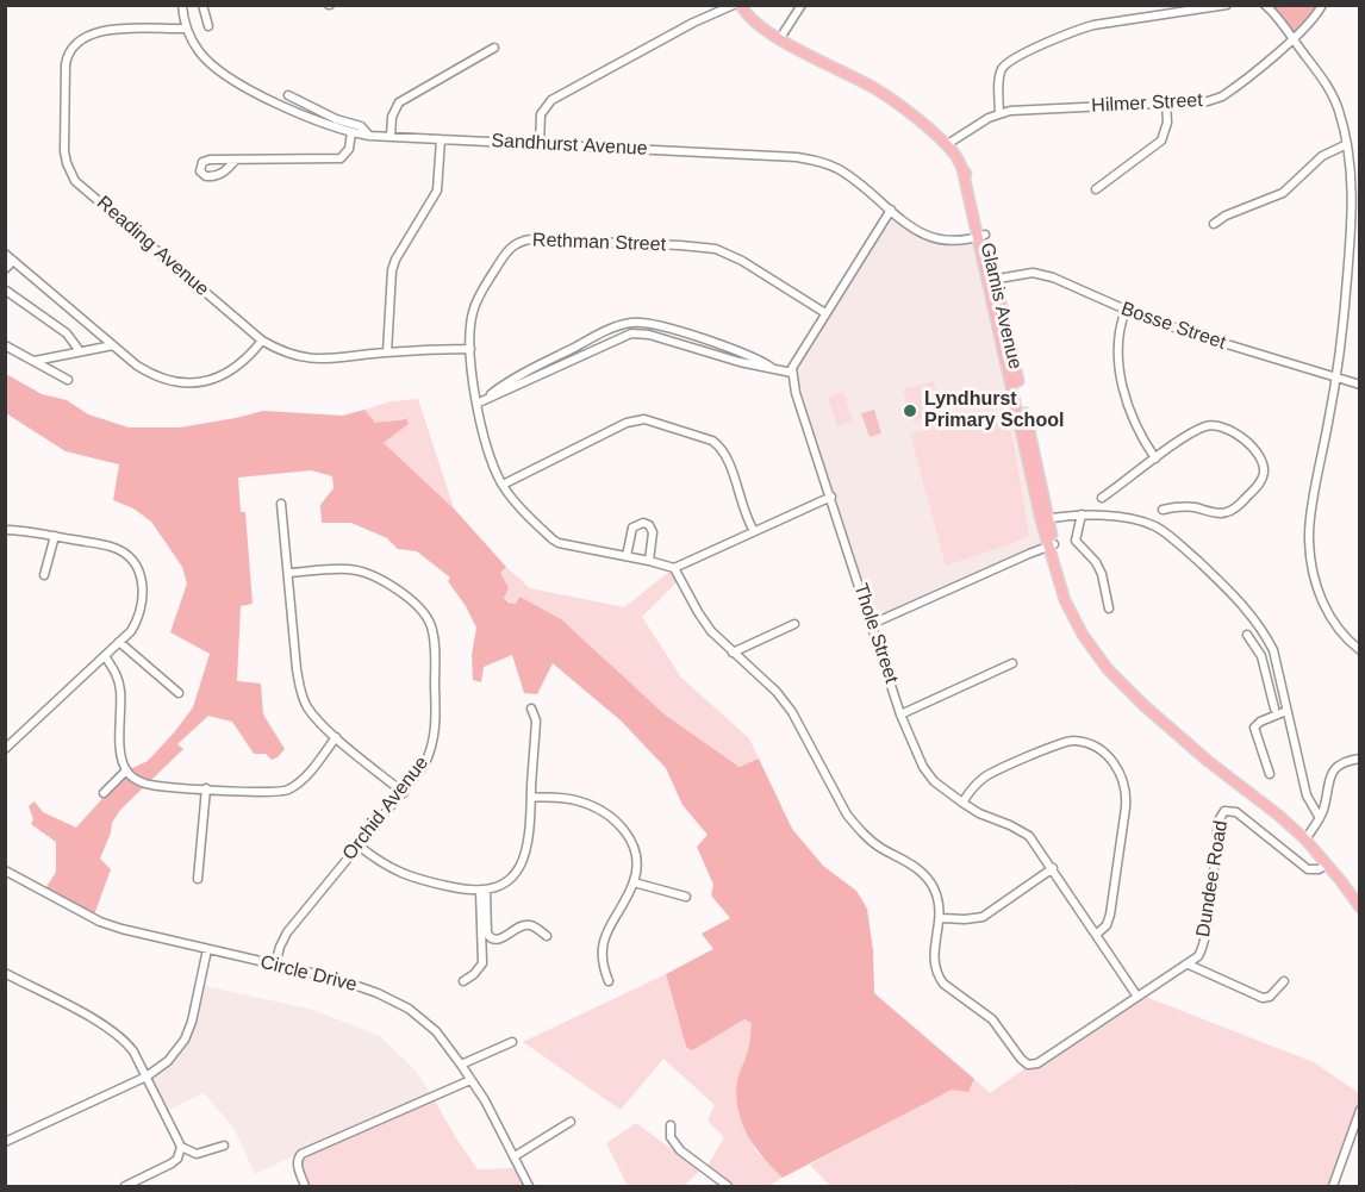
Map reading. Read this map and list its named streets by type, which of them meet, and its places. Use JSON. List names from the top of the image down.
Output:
{
  "streets": {
    "main road": ["Glamis Avenue"],
    "street": [
      "Hilmer Street",
      "Sandhurst Avenue",
      "Rethman Street",
      "Reading Avenue",
      "Bosse Street",
      "Thole Street",
      "Orchid Avenue",
      "Dundee Road",
      "Circle Drive"
    ]
  },
  "crossings": [
    ["Hilmer Street", "Glamis Avenue"],
    ["Sandhurst Avenue", "Reading Avenue"],
    ["Sandhurst Avenue", "Glamis Avenue"],
    ["Rethman Street", "Reading Avenue"],
    ["Glamis Avenue", "Bosse Street"],
    ["Glamis Avenue", "Dundee Road"],
    ["Thole Street", "Dundee Road"],
    ["Orchid Avenue", "Circle Drive"]
  ],
  "places": ["Lyndhurst Primary School"]
}
